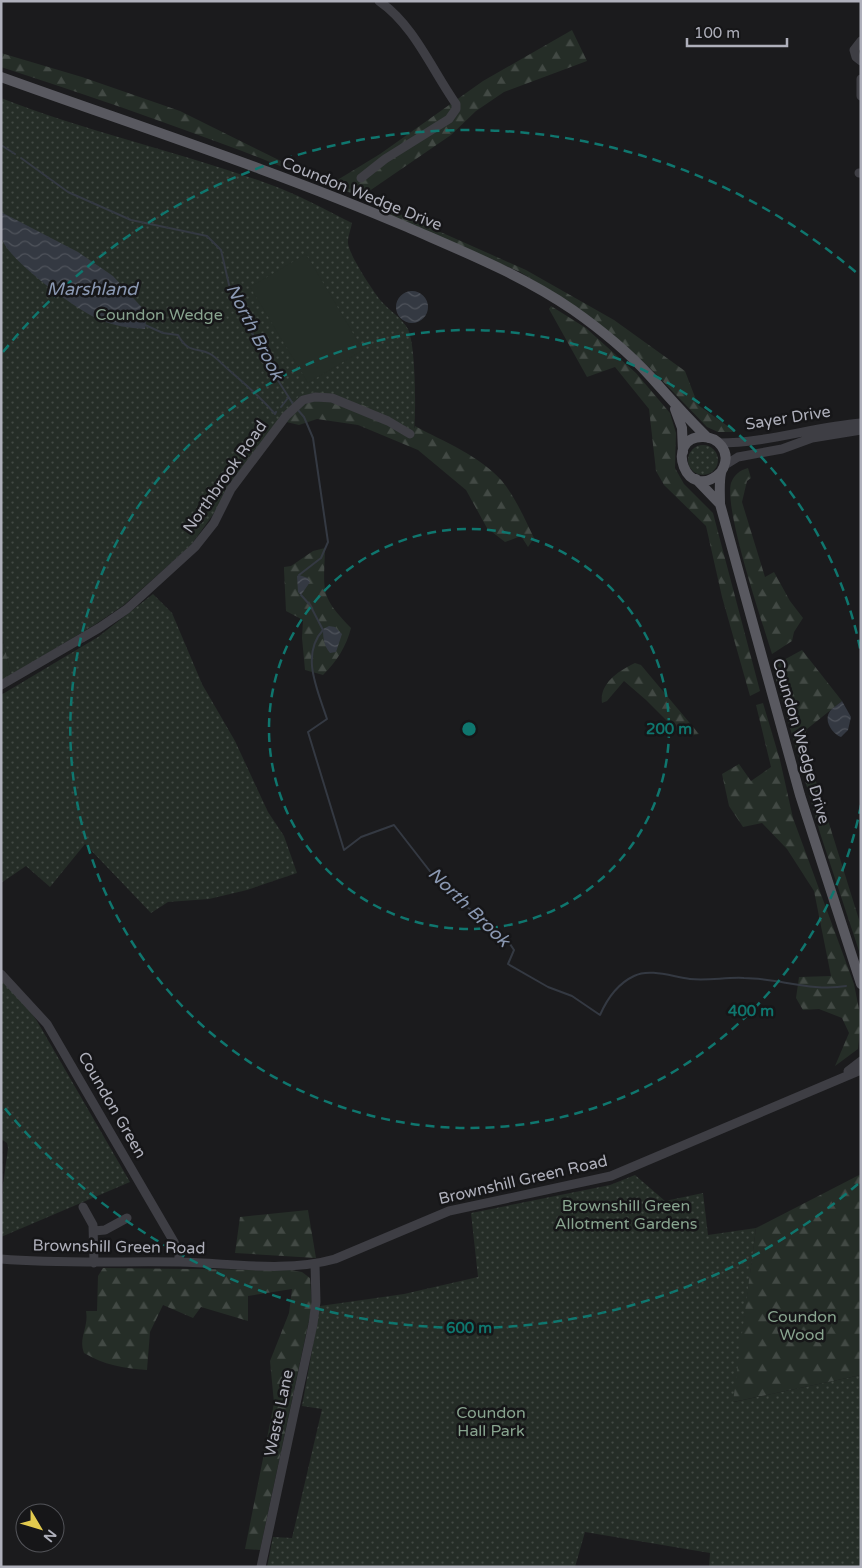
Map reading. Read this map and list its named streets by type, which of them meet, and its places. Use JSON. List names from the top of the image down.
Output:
{
  "streets": {
    "main road": ["Coundon Wedge Drive"],
    "street": [
      "Sayer Drive",
      "Northbrook Road",
      "Coundon Green",
      "Brownshill Green Road",
      "Waste Lane"
    ]
  },
  "crossings": [
    ["Coundon Wedge Drive", "Sayer Drive"],
    ["Coundon Green", "Brownshill Green Road"],
    ["Brownshill Green Road", "Waste Lane"]
  ],
  "water": ["Marshland", "North Brook"],
  "parks": [
    "Coundon Wedge",
    "Brownshill Green Allotment Gardens",
    "Coundon Wood",
    "Coundon Hall Park"
  ],
  "scale_bar": "100 m",
  "north": "bottom right",
  "rings": ["200 m", "400 m", "600 m"]
}
